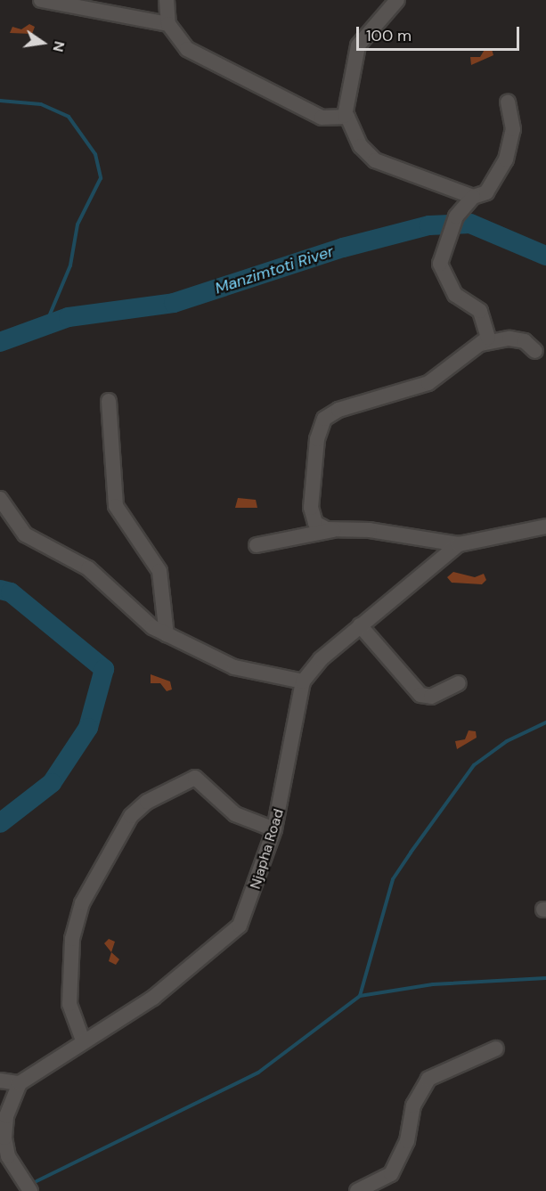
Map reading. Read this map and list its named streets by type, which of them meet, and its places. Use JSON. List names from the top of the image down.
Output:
{
  "streets": {
    "street": ["Njapha Road"]
  },
  "water": ["Manzimtoti River"],
  "scale_bar": "100 m",
  "north": "right"
}
